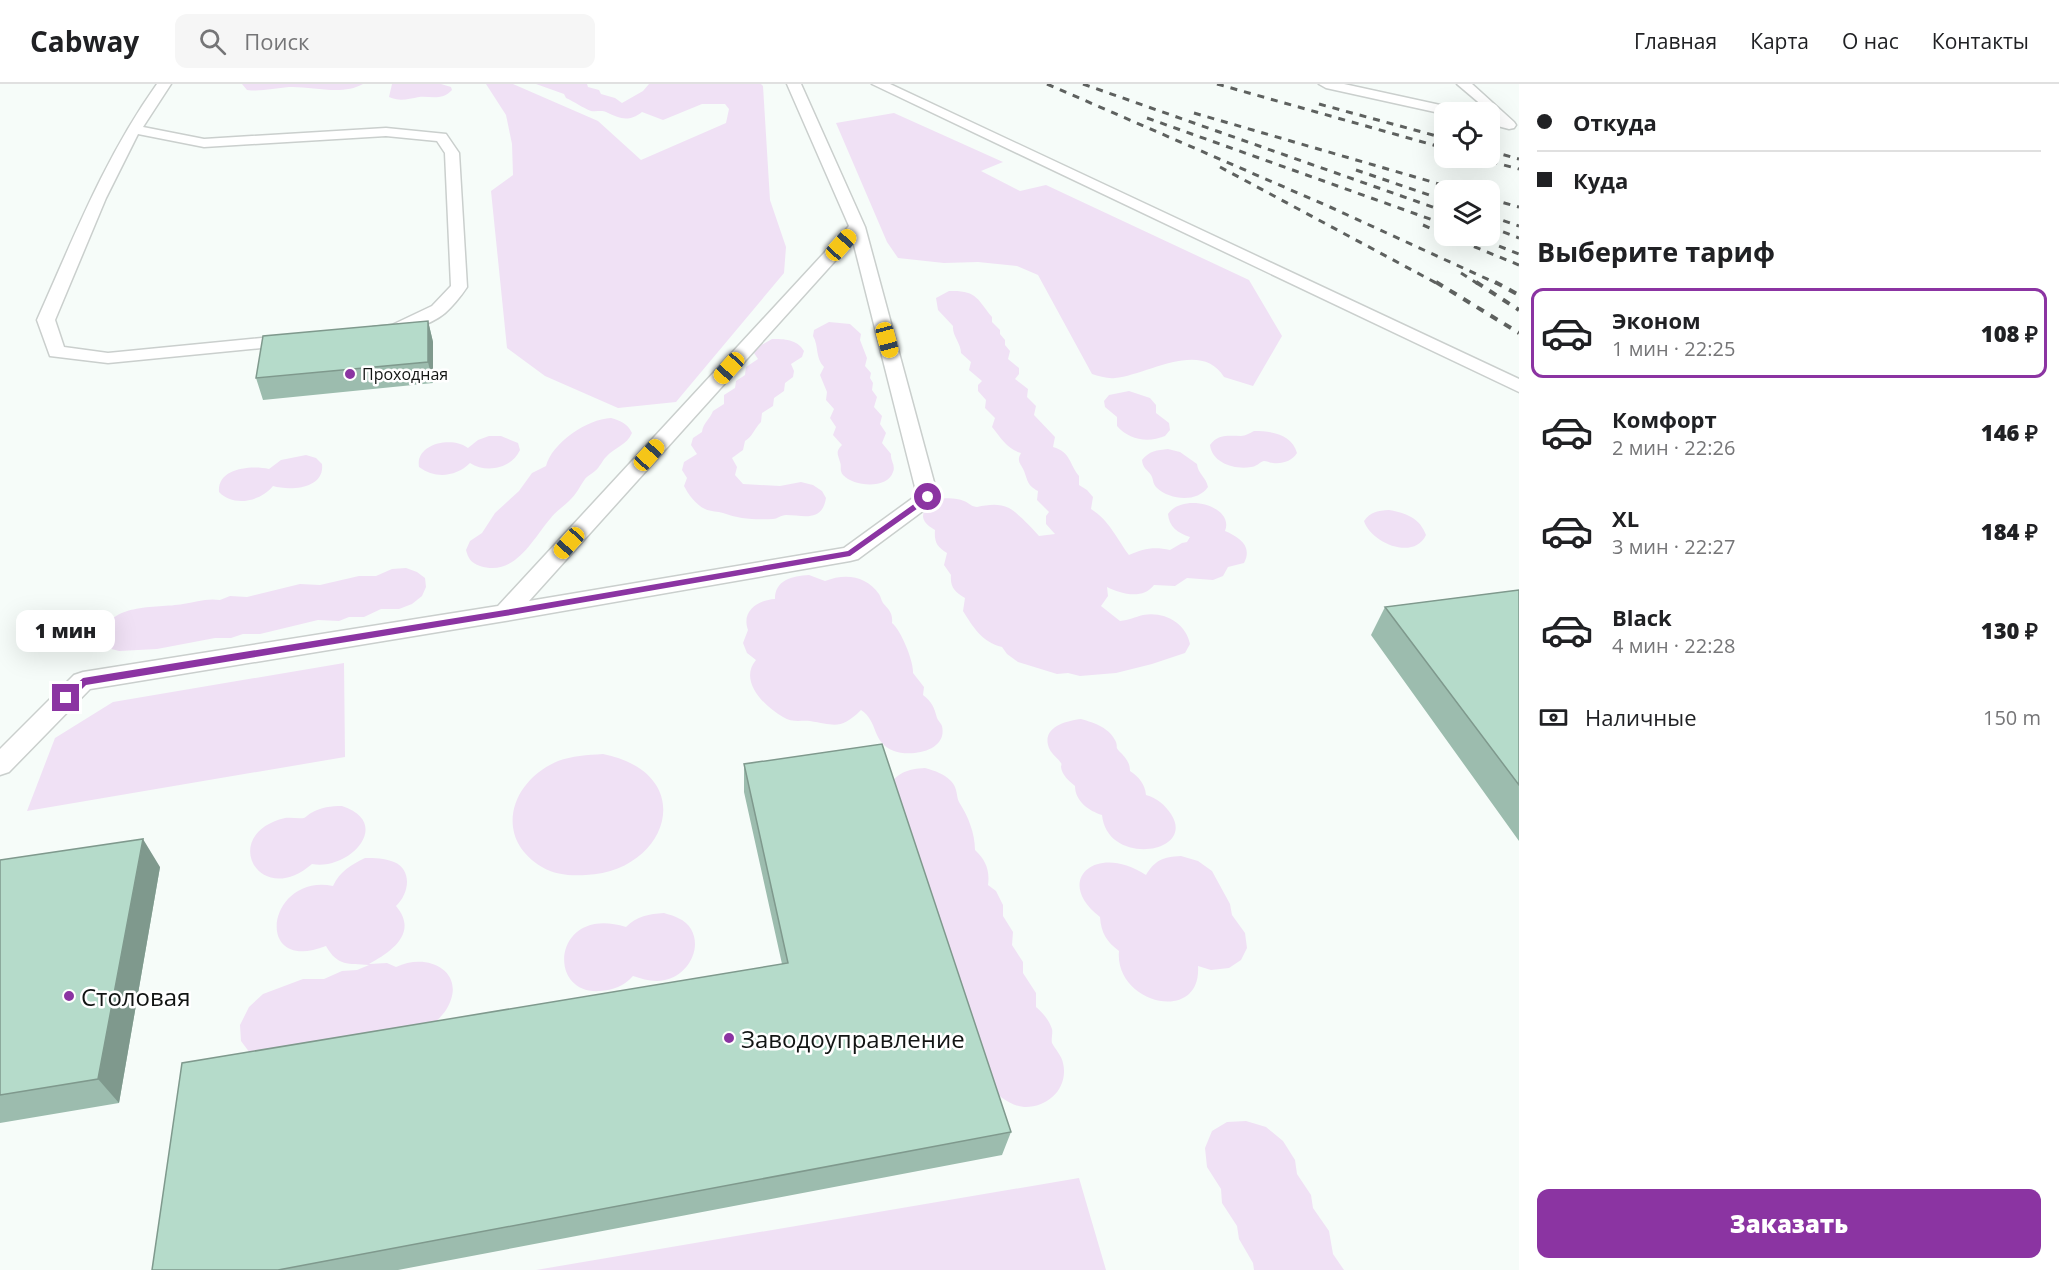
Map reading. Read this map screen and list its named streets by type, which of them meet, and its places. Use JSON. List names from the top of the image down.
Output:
{
  "places": ["Проходная", "Столовая", "Заводоуправление"],
  "page": {
    "header": "Cabway",
    "search": "Поиск",
    "nav": [
      "Главная",
      "Карта",
      "О нас",
      "Контакты"
    ],
    "banner": ["Откуда", "Куда"],
    "heading": "Выберите тариф",
    "list": [
      {
        "name": "Эконом",
        "note": "1 мин · 22:25",
        "value": "108 ₽"
      },
      {
        "name": "Комфорт",
        "note": "2 мин · 22:26",
        "value": "146 ₽"
      },
      {
        "name": "XL",
        "note": "3 мин · 22:27",
        "value": "184 ₽"
      },
      {
        "name": "Black",
        "note": "4 мин · 22:28",
        "value": "130 ₽"
      }
    ],
    "bubble": "1 мин",
    "pay": ["Наличные", "150 m"],
    "buttons": "Заказать"
  }
}
